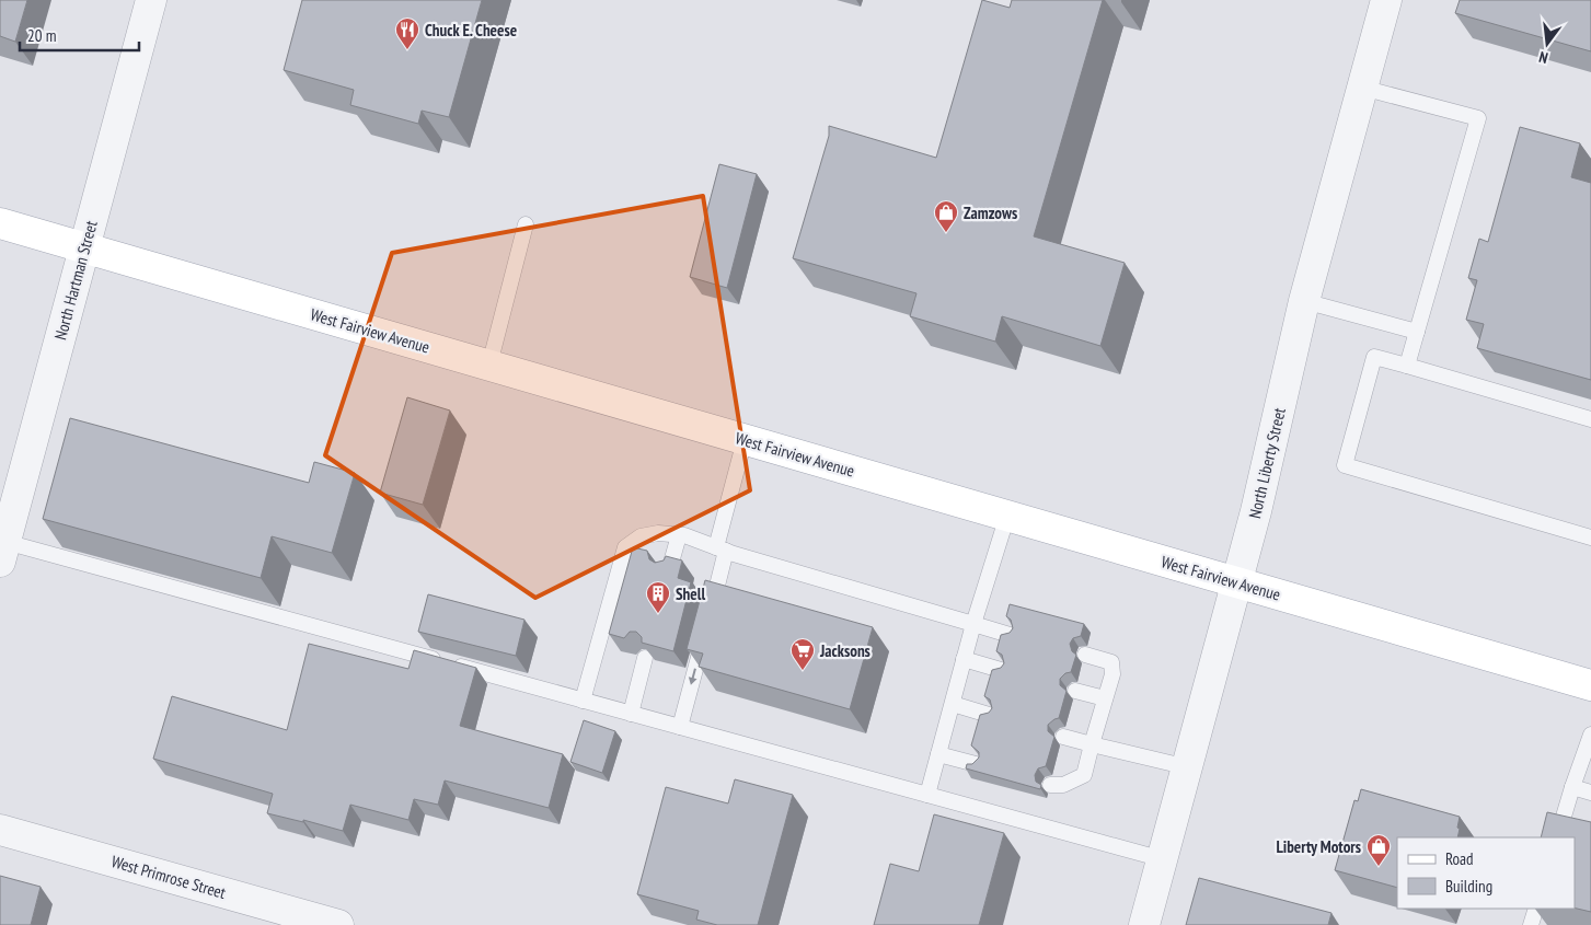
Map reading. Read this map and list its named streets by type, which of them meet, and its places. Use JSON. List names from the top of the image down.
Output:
{
  "streets": {
    "main road": ["West Fairview Avenue"],
    "street": ["North Hartman Street", "North Liberty Street", "West Primrose Street"]
  },
  "crossings": [
    ["North Hartman Street", "West Fairview Avenue"],
    ["West Fairview Avenue", "North Liberty Street"]
  ],
  "places": {
    "restaurant": ["Chuck E. Cheese"],
    "shop": ["Zamzows", "Liberty Motors"],
    "building": ["Shell"],
    "supermarket": ["Jacksons"]
  },
  "legend": ["Road", "Building"],
  "scale_bar": "20 m",
  "north": "bottom"
}
